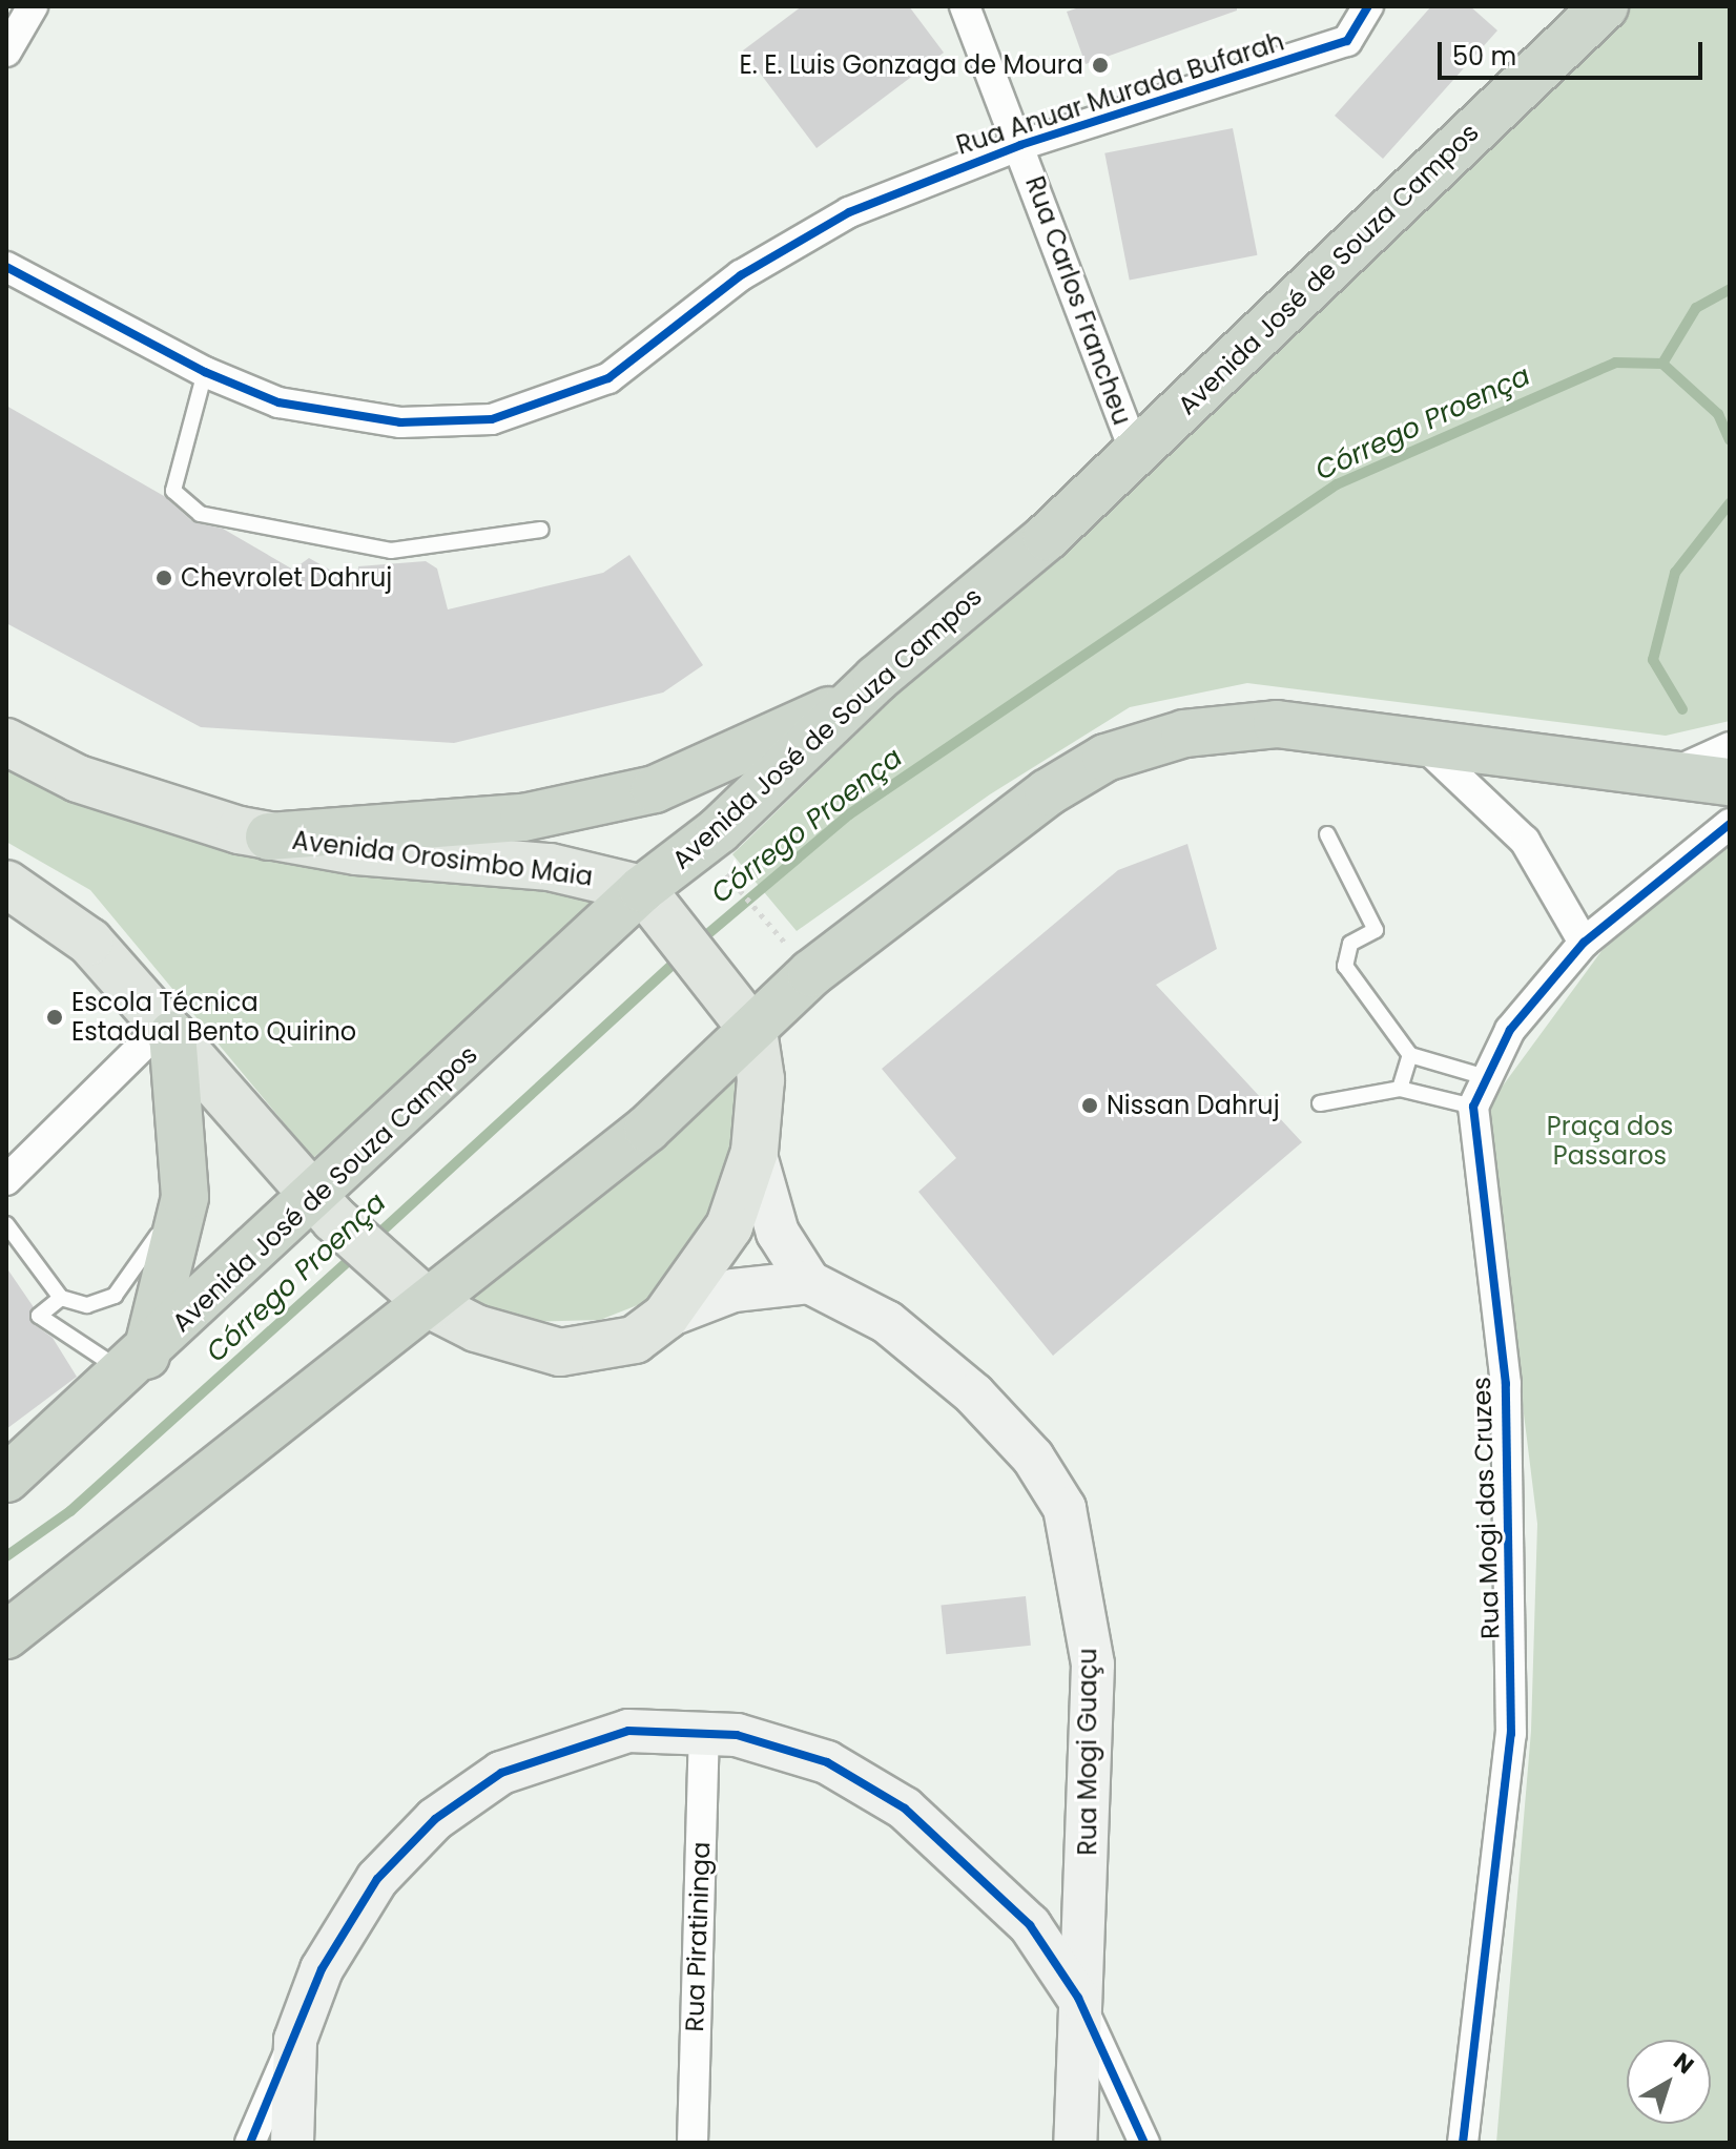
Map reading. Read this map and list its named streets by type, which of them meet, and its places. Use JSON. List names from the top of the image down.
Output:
{
  "streets": {
    "highway": ["Avenida José de Souza Campos"],
    "main road": ["Avenida Orosimbo Maia", "Rua Mogi Guaçu"],
    "street": [
      "Rua Anuar Murada Bufarah",
      "Rua Carlos Francheu",
      "Rua Mogi das Cruzes",
      "Rua Piratininga"
    ]
  },
  "crossings": [
    ["Rua Anuar Murada Bufarah", "Rua Carlos Francheu"],
    ["Avenida José de Souza Campos", "Rua Carlos Francheu"],
    ["Avenida José de Souza Campos", "Avenida Orosimbo Maia"]
  ],
  "water": ["Córrego Proença"],
  "parks": ["Praça dos Passaros"],
  "places": [
    "E. E. Luis Gonzaga de Moura",
    "Chevrolet Dahruj",
    "Escola Técnica Estadual Bento Quirino",
    "Nissan Dahruj"
  ],
  "scale_bar": "50 m",
  "north": "top right"
}
